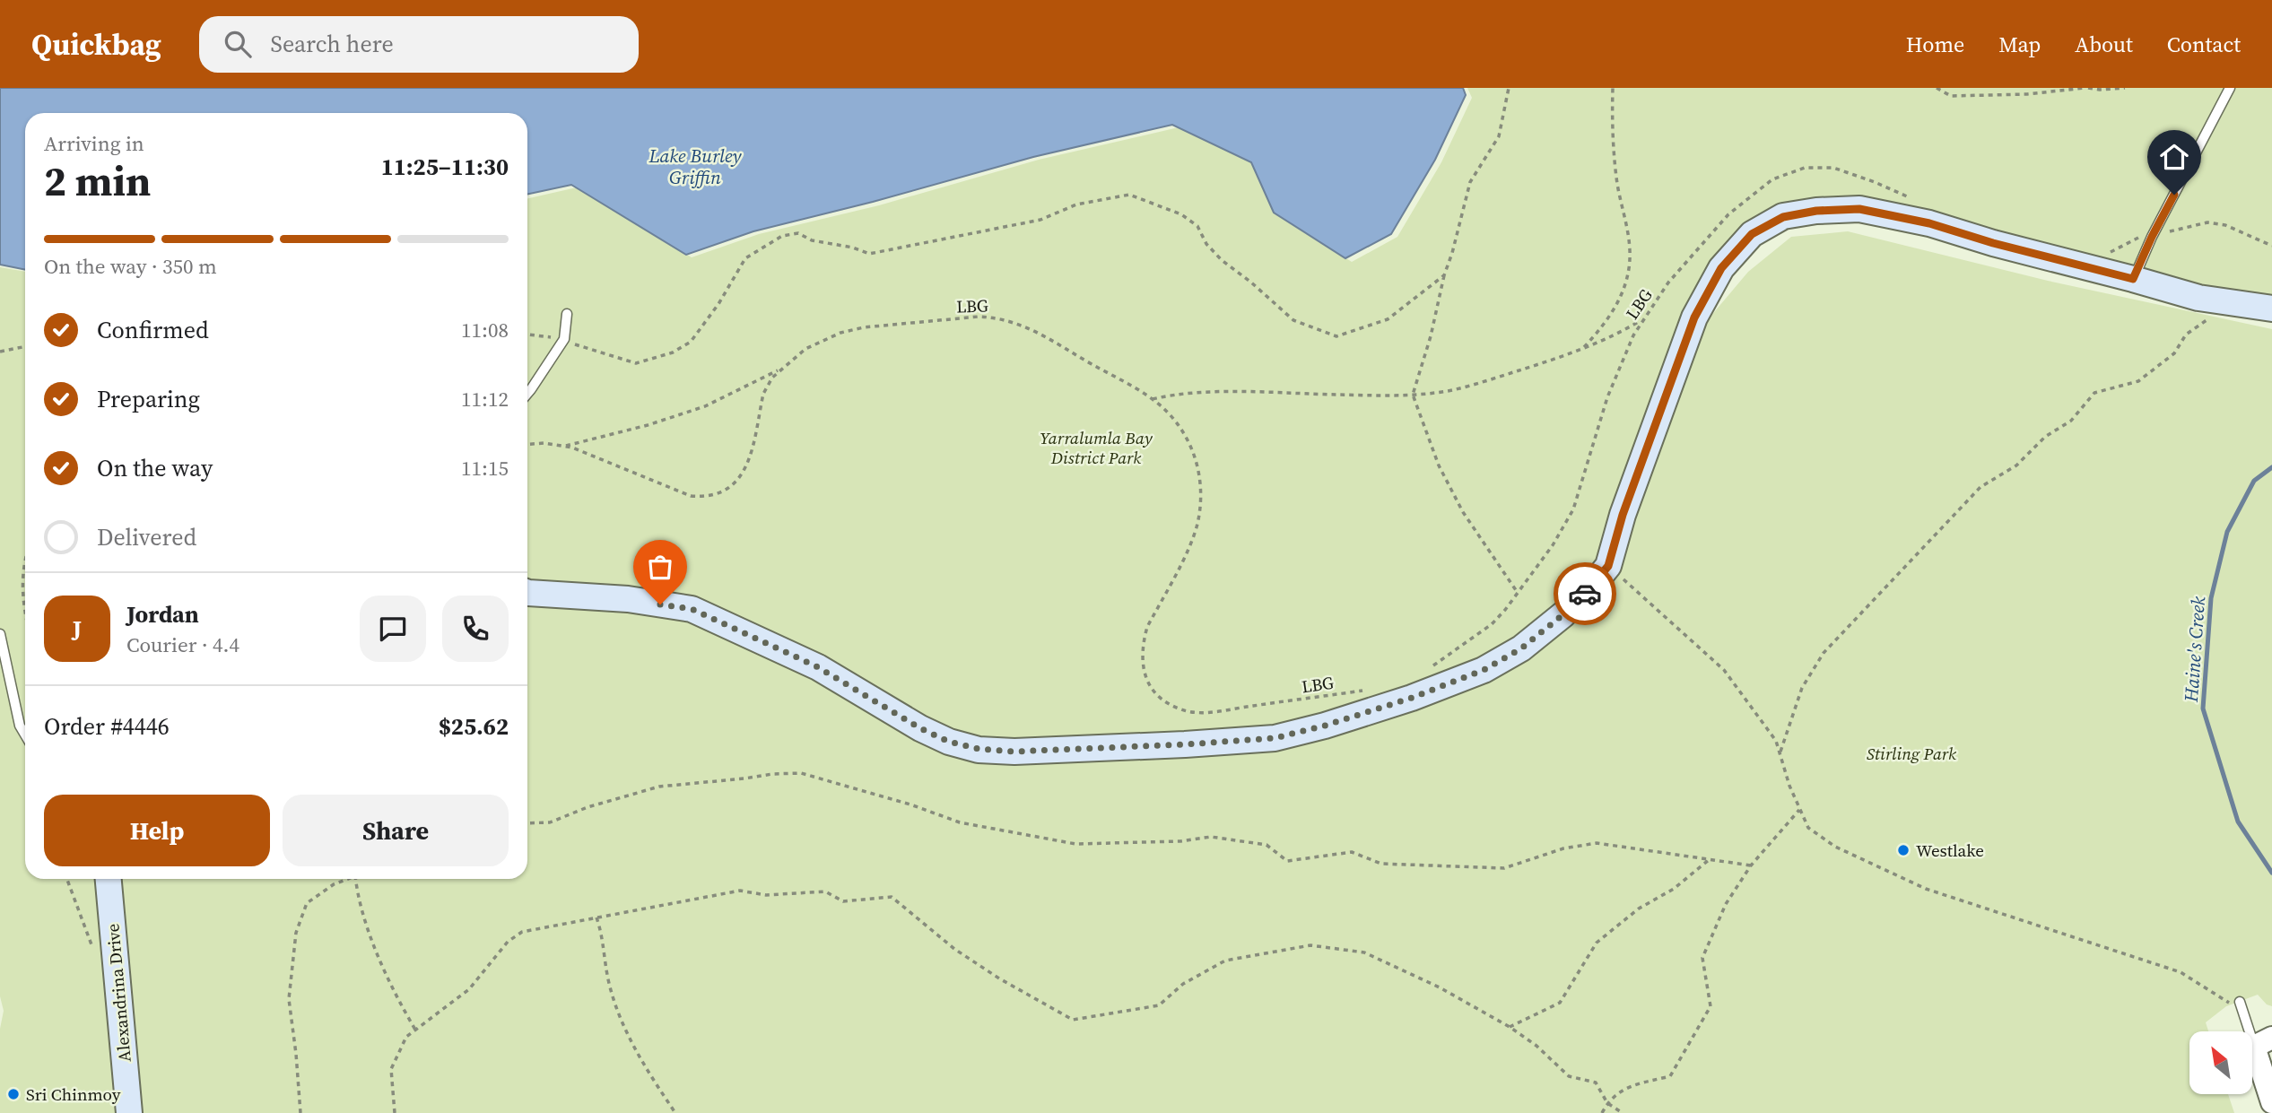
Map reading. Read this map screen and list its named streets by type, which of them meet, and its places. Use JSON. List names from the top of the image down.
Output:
{
  "streets": {
    "main road": ["Alexandrina Drive"],
    "path": ["LBG"]
  },
  "water": ["Lake Burley Griffin", "Haine's Creek"],
  "parks": ["Yarralumla Bay District Park", "Stirling Park"],
  "places": ["Westlake", "Sri Chinmoy"],
  "north": "top left",
  "page": {
    "header": "Quickbag",
    "search": "Search here",
    "nav": [
      "Home",
      "Map",
      "About",
      "Contact"
    ],
    "heading": ["2 min", "Arriving in", "11:25–11:30"],
    "panel": [
      "Jordan",
      "Courier · 4.4",
      "Order #4446",
      "$25.62"
    ],
    "bar": "On the way · 350 m",
    "list": [
      ["Confirmed", "11:08"],
      ["Preparing", "11:12"],
      ["On the way", "11:15"],
      "Delivered"
    ],
    "round": "J",
    "buttons": ["Help", "Share"]
  }
}
